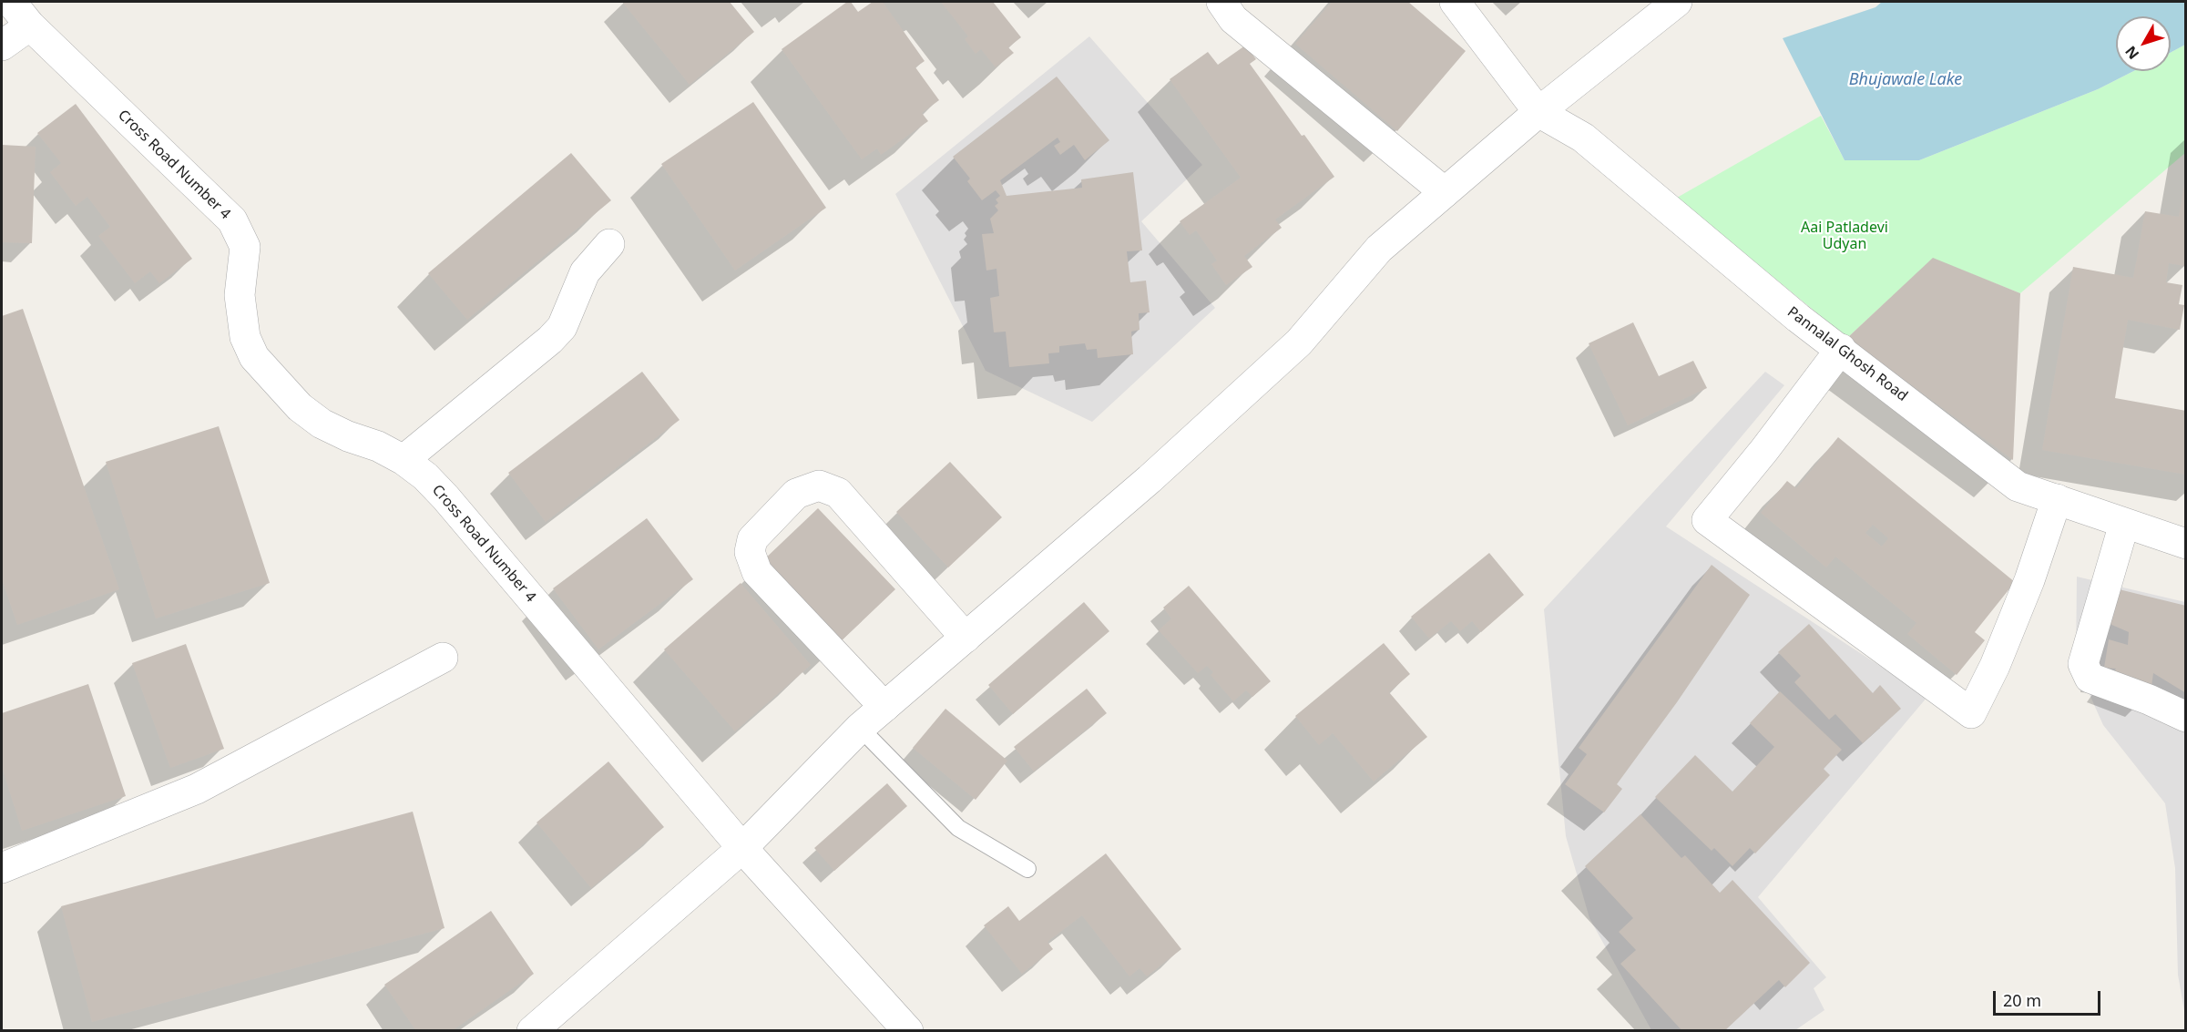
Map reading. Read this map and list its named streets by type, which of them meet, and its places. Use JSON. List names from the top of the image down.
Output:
{
  "streets": {
    "street": ["Cross Road Number 4", "Pannalal Ghosh Road"]
  },
  "water": ["Bhujawale Lake"],
  "parks": ["Aai Patladevi Udyan"],
  "scale_bar": "20 m",
  "north": "bottom left"
}
